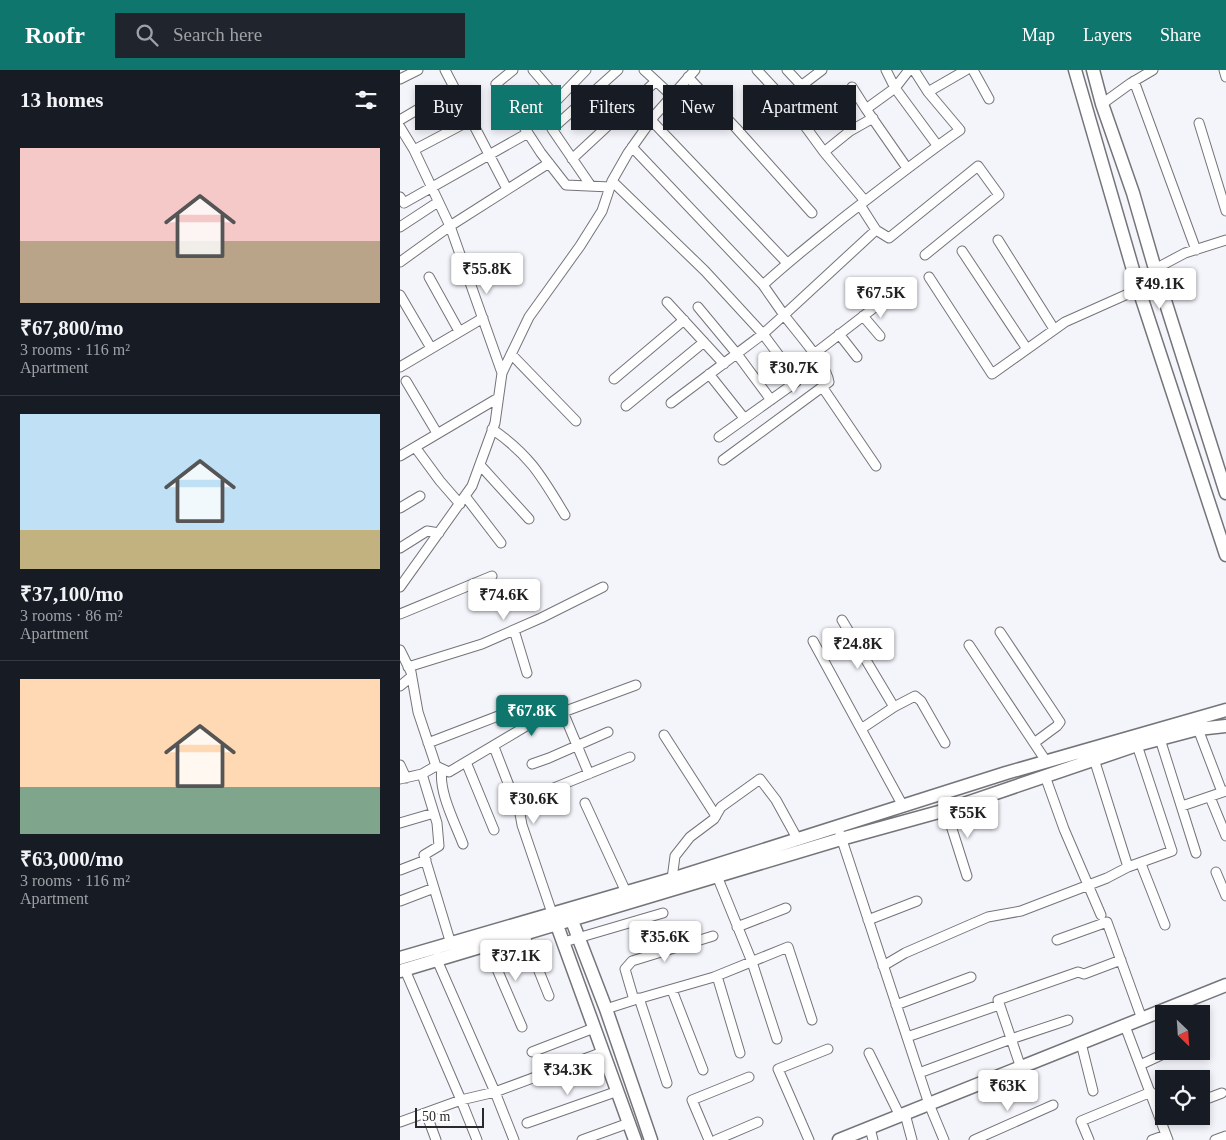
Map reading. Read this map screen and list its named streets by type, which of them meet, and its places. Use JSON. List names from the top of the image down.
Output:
{
  "scale_bar": "50 m",
  "north": "bottom right",
  "page": {
    "header": "Roofr",
    "search": "Search here",
    "nav": ["Map", "Layers", "Share"],
    "heading": "13 homes",
    "chip": [
      "Buy",
      "Rent",
      "Filters",
      "New",
      "Apartment"
    ],
    "list": [
      {
        "name": "₹67,800/mo",
        "note": "3 rooms · 116 m² · Apartment"
      },
      {
        "name": "₹37,100/mo",
        "note": "3 rooms · 86 m² · Apartment"
      },
      {
        "name": "₹63,000/mo",
        "note": "3 rooms · 116 m² · Apartment"
      }
    ],
    "price": [
      "₹55.8K",
      "₹49.1K",
      "₹67.5K",
      "₹30.7K",
      "₹74.6K",
      "₹24.8K",
      "₹67.8K",
      "₹30.6K",
      "₹55K",
      "₹35.6K",
      "₹37.1K",
      "₹34.3K",
      "₹63K"
    ],
    "scale": "50 m"
  }
}
